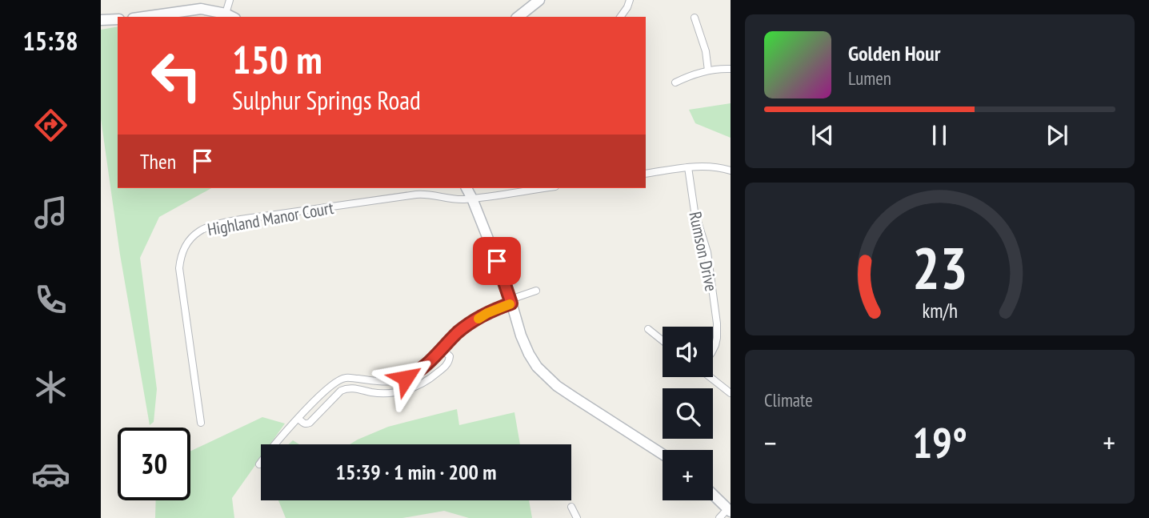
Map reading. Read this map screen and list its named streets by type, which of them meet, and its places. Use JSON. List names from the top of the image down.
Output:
{
  "streets": {
    "street": ["Highland Manor Court", "Rumson Drive"]
  },
  "page": {
    "tabs": "15:38",
    "turn": ["150 m", "Sulphur Springs Road"],
    "song": ["Golden Hour", "Lumen"],
    "then": "Then",
    "map_buttons": "+",
    "tile": "Climate",
    "heat": ["−", "19°", "+"],
    "limit": "30",
    "trip": "15:39 · 1 min · 200 m",
    "gauge": ["23", "km/h"]
  }
}
